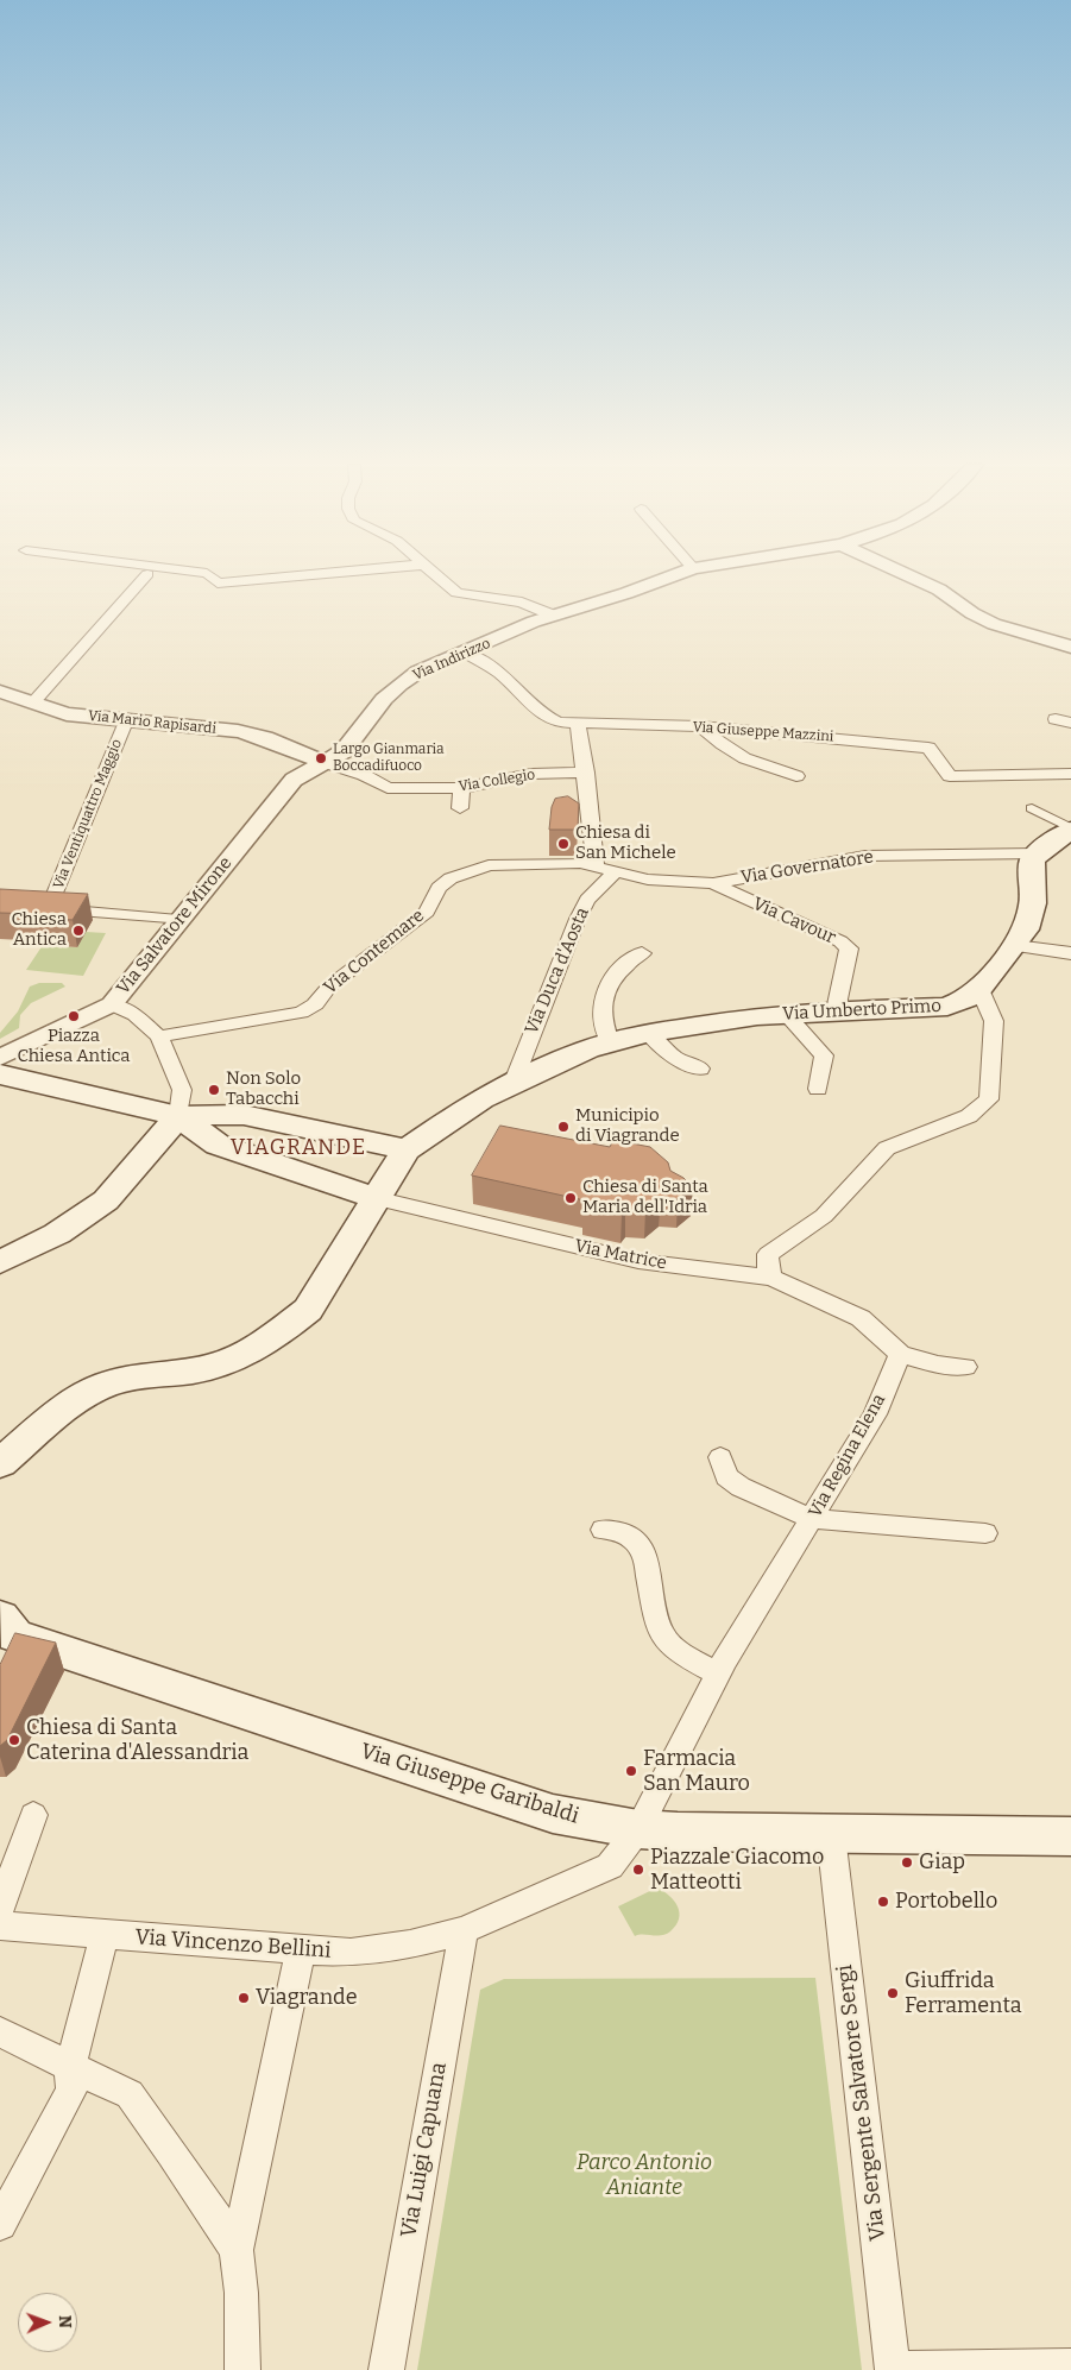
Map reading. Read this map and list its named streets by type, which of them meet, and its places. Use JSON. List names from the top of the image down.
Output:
{
  "streets": {
    "main road": ["Via Umberto Primo", "Via Giuseppe Garibaldi"],
    "street": [
      "Via Indirizzo",
      "Via Mario Rapisardi",
      "Via Giuseppe Mazzini",
      "Via Collegio",
      "Via Ventiquattro Maggio",
      "Via Governatore",
      "Via Cavour",
      "Via Salvatore Mirone",
      "Via Contemare",
      "Via Duca d'Aosta",
      "Via Matrice",
      "Via Regina Elena",
      "Via Vincenzo Bellini",
      "Via Sergente Salvatore Sergi",
      "Via Luigi Capuana"
    ]
  },
  "crossings": [
    ["Via Indirizzo", "Via Mario Rapisardi"],
    ["Via Indirizzo", "Via Giuseppe Mazzini"],
    ["Via Indirizzo", "Via Collegio"],
    ["Via Indirizzo", "Via Salvatore Mirone"],
    ["Via Mario Rapisardi", "Via Collegio"],
    ["Via Mario Rapisardi", "Via Ventiquattro Maggio"],
    ["Via Mario Rapisardi", "Via Salvatore Mirone"],
    ["Via Collegio", "Via Salvatore Mirone"],
    ["Via Governatore", "Via Cavour"],
    ["Via Governatore", "Via Contemare"],
    ["Via Governatore", "Via Duca d'Aosta"],
    ["Via Governatore", "Via Umberto Primo"],
    ["Via Cavour", "Via Umberto Primo"],
    ["Via Salvatore Mirone", "Via Contemare"],
    ["Via Contemare", "Via Duca d'Aosta"],
    ["Via Duca d'Aosta", "Via Umberto Primo"],
    ["Via Regina Elena", "Via Giuseppe Garibaldi"],
    ["Via Regina Elena", "Via Vincenzo Bellini"],
    ["Via Giuseppe Garibaldi", "Via Vincenzo Bellini"],
    ["Via Giuseppe Garibaldi", "Via Sergente Salvatore Sergi"],
    ["Via Vincenzo Bellini", "Via Luigi Capuana"]
  ],
  "districts": ["VIAGRANDE"],
  "parks": ["Parco Antonio Aniante"],
  "places": [
    "Largo Gianmaria Boccadifuoco",
    "Chiesa di San Michele",
    "Chiesa Antica",
    "Piazza Chiesa Antica",
    "Non Solo Tabacchi",
    "Municipio di Viagrande",
    "Chiesa di Santa Maria dell'Idria",
    "Chiesa di Santa Caterina d'Alessandria",
    "Farmacia San Mauro",
    "Giap",
    "Piazzale Giacomo Matteotti",
    "Portobello",
    "Giuffrida Ferramenta",
    "Viagrande"
  ],
  "north": "right"
}
